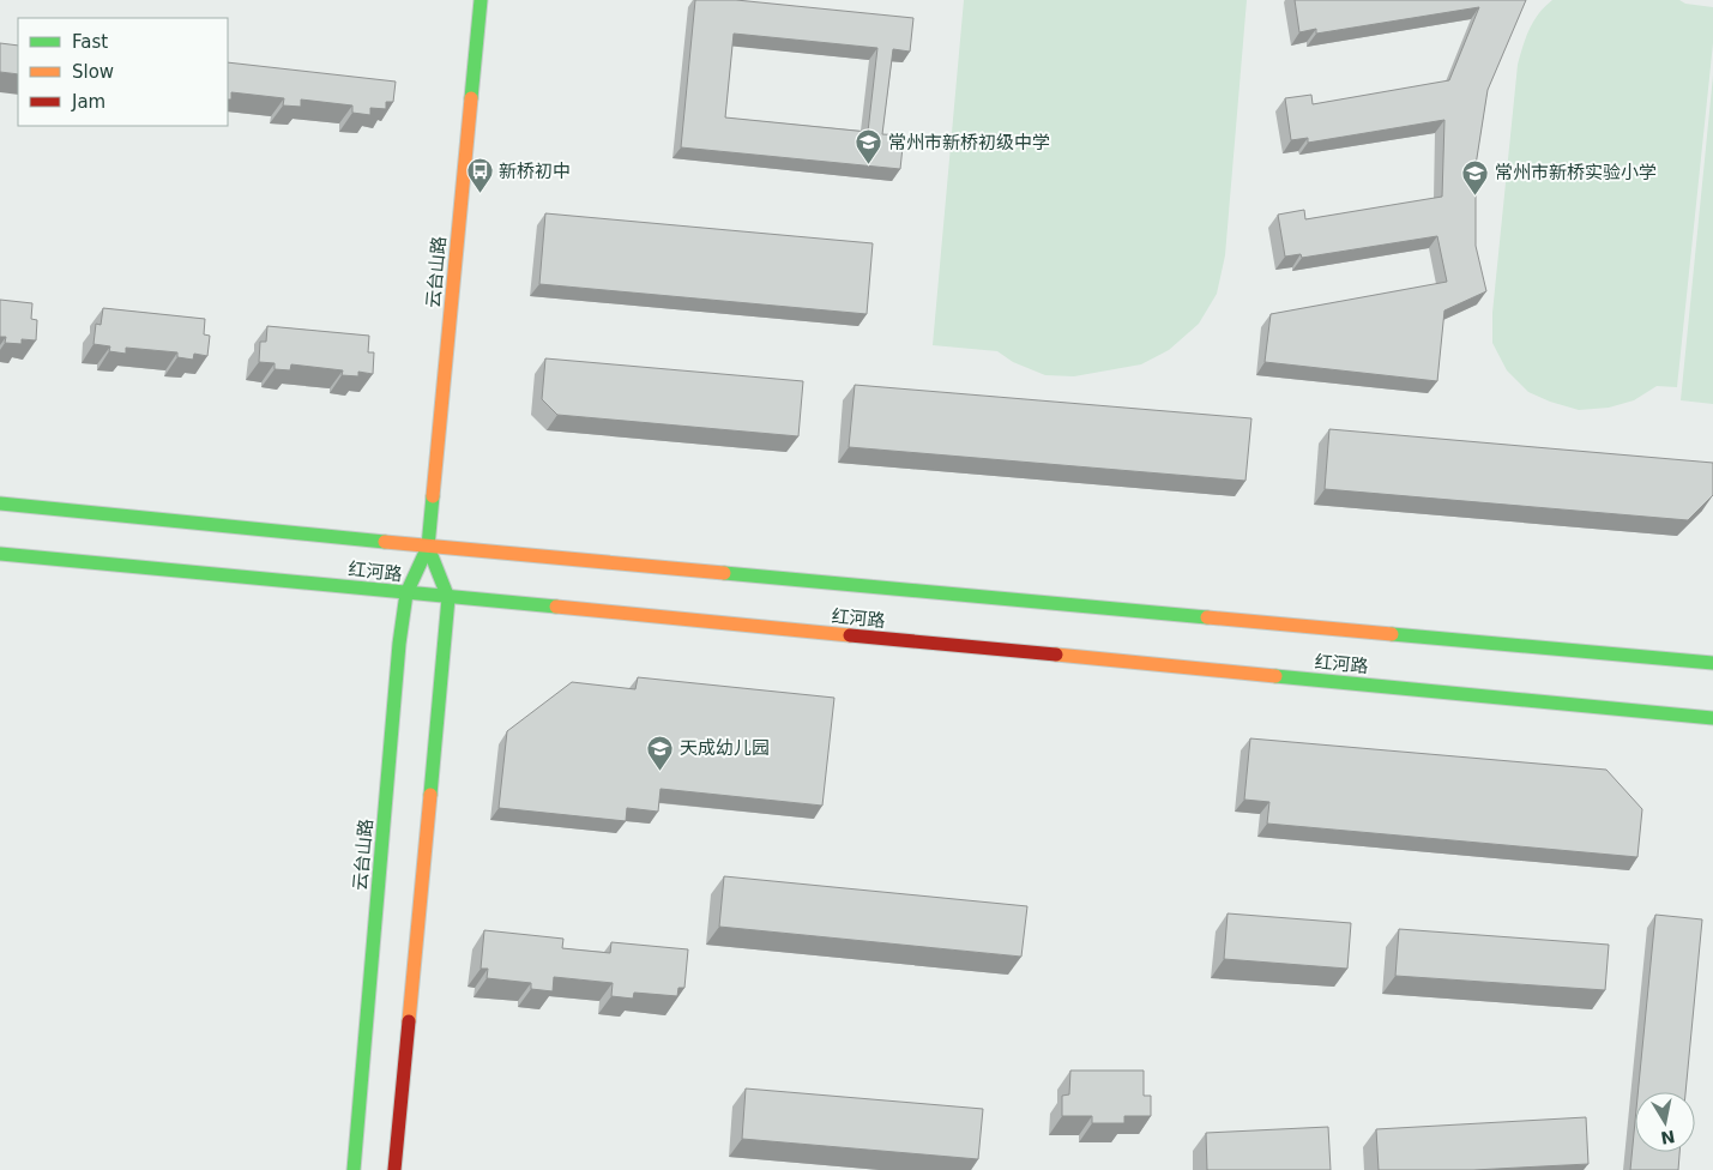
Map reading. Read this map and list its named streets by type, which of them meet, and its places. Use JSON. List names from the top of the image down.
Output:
{
  "streets": {
    "street": ["云台山路", "红河路"]
  },
  "crossings": [
    ["云台山路", "红河路"]
  ],
  "places": {
    "school or university": ["常州市新桥初级中学", "常州市新桥实验小学", "天成幼儿园"],
    "bus stop": ["新桥初中"]
  },
  "legend": ["Fast", "Slow", "Jam"],
  "north": "bottom"
}
